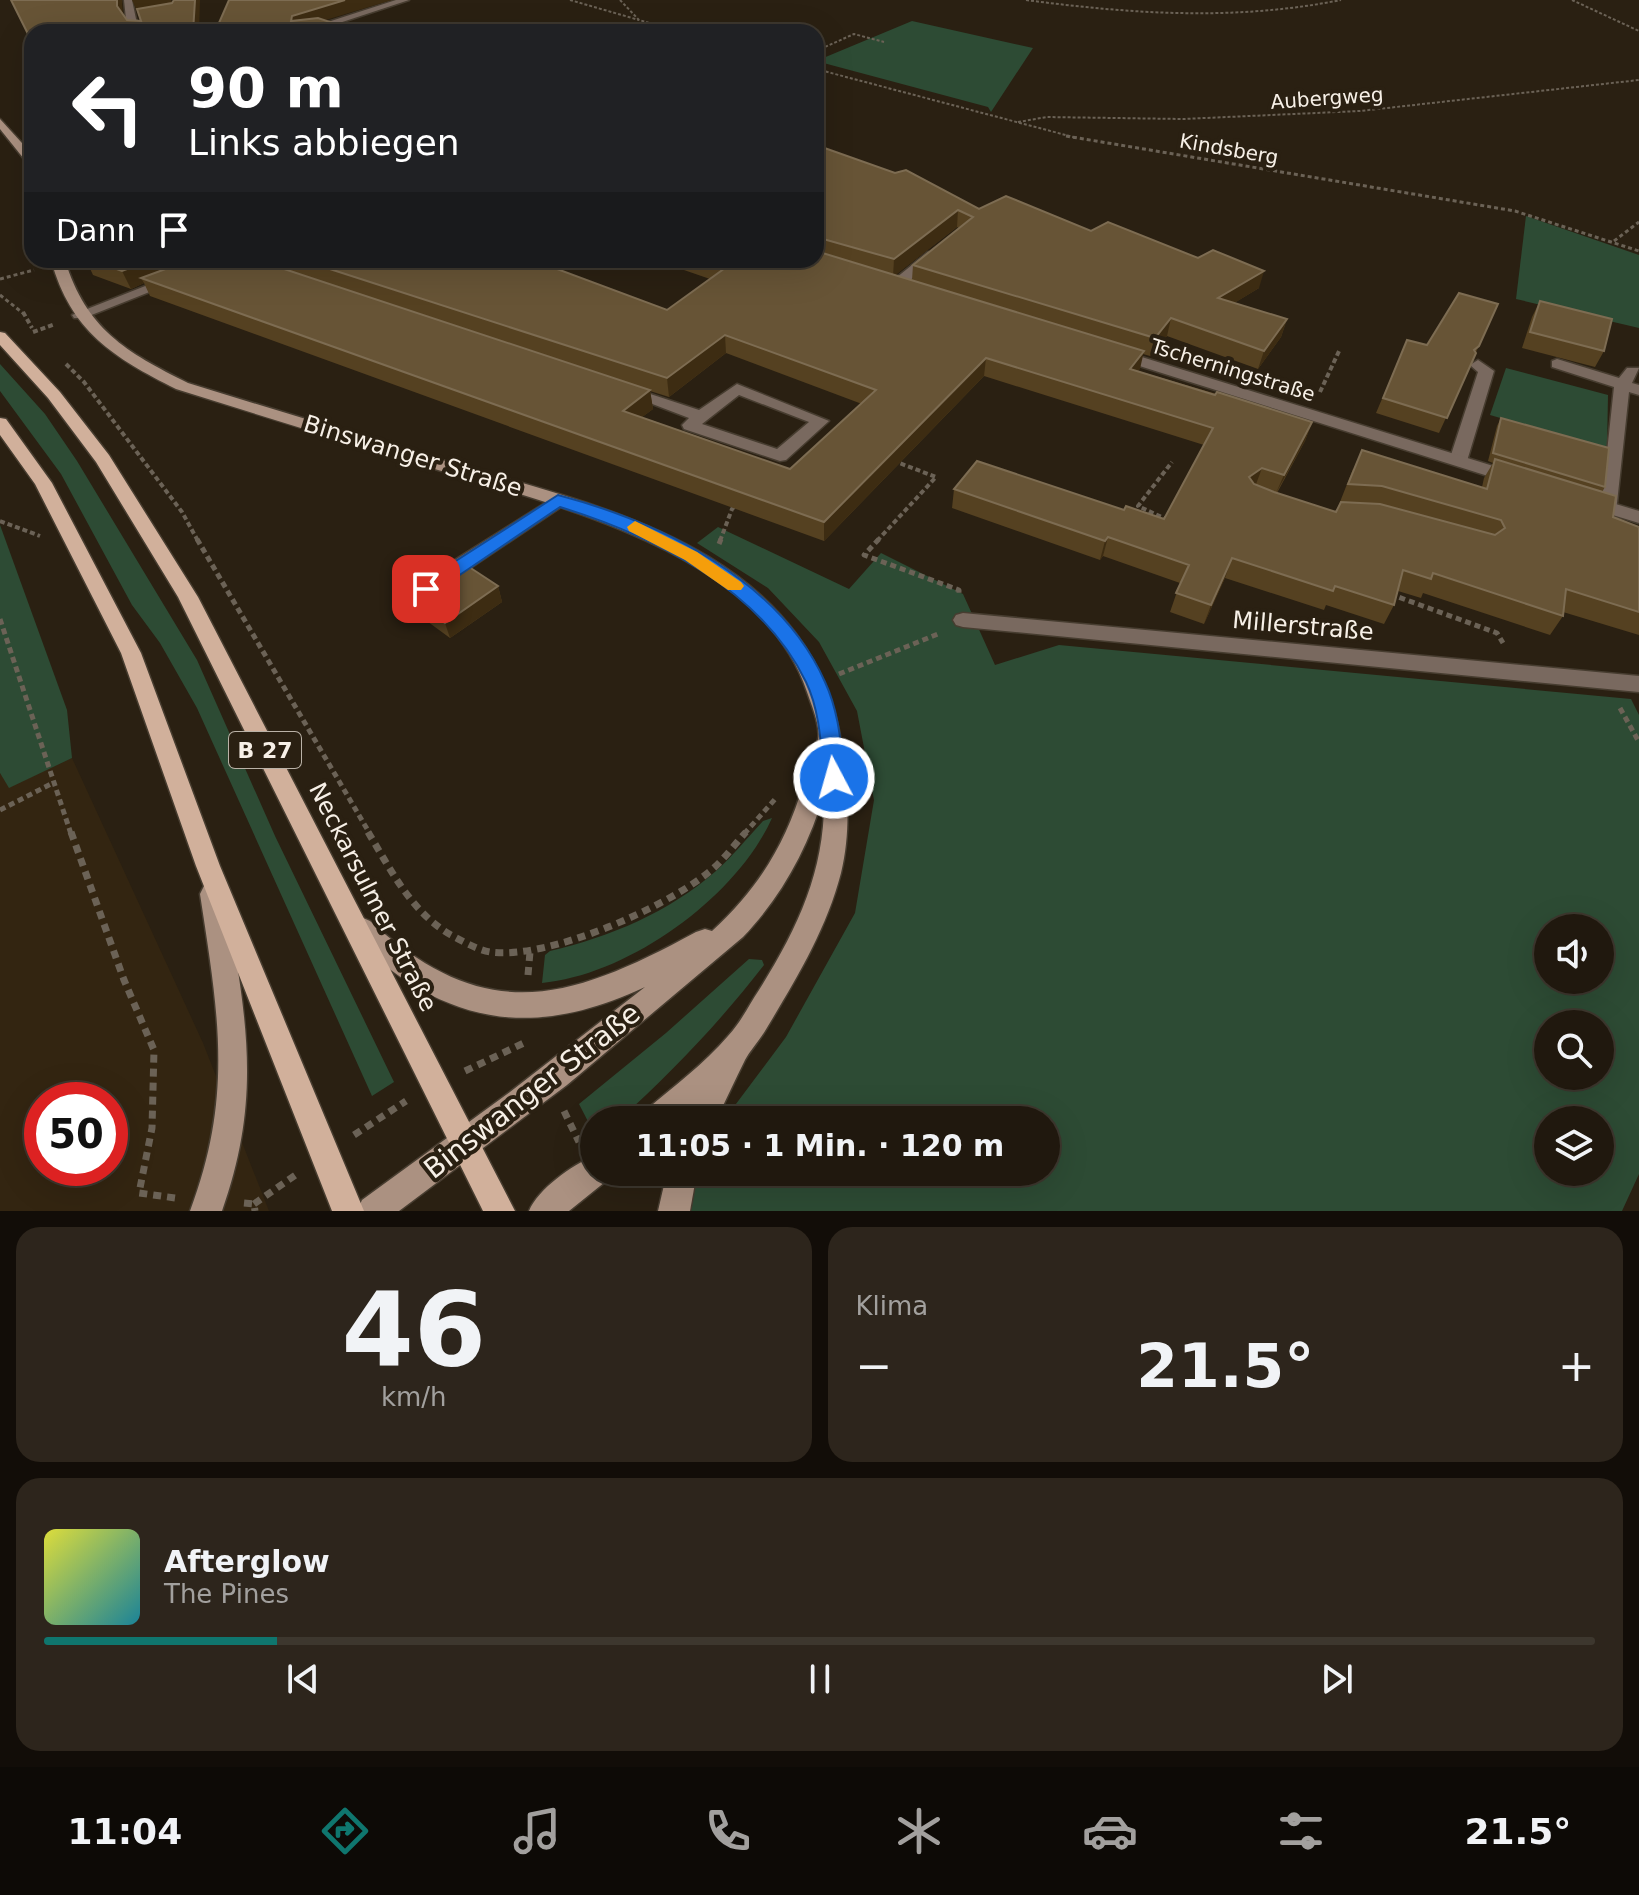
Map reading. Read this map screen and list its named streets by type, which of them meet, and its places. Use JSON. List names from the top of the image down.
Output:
{
  "streets": {
    "main road": ["Binswanger Straße", "B 27", "Neckarsulmer Straße"],
    "street": ["Tscherningstraße", "Millerstraße"],
    "path": ["Aubergweg", "Kindsberg"]
  },
  "crossings": [
    ["Aubergweg", "Kindsberg"],
    ["Binswanger Straße", "Neckarsulmer Straße"]
  ],
  "page": {
    "turn": ["90 m", "Links abbiegen"],
    "then": "Dann",
    "limit": "50",
    "trip": "11:05 · 1 Min. · 120 m",
    "tile": [
      ["46", "km/h"],
      "Klima"
    ],
    "heat": ["−", "21.5°", "+"],
    "song": ["Afterglow", "The Pines"],
    "tabs": ["11:04", "21.5°"]
  }
}
